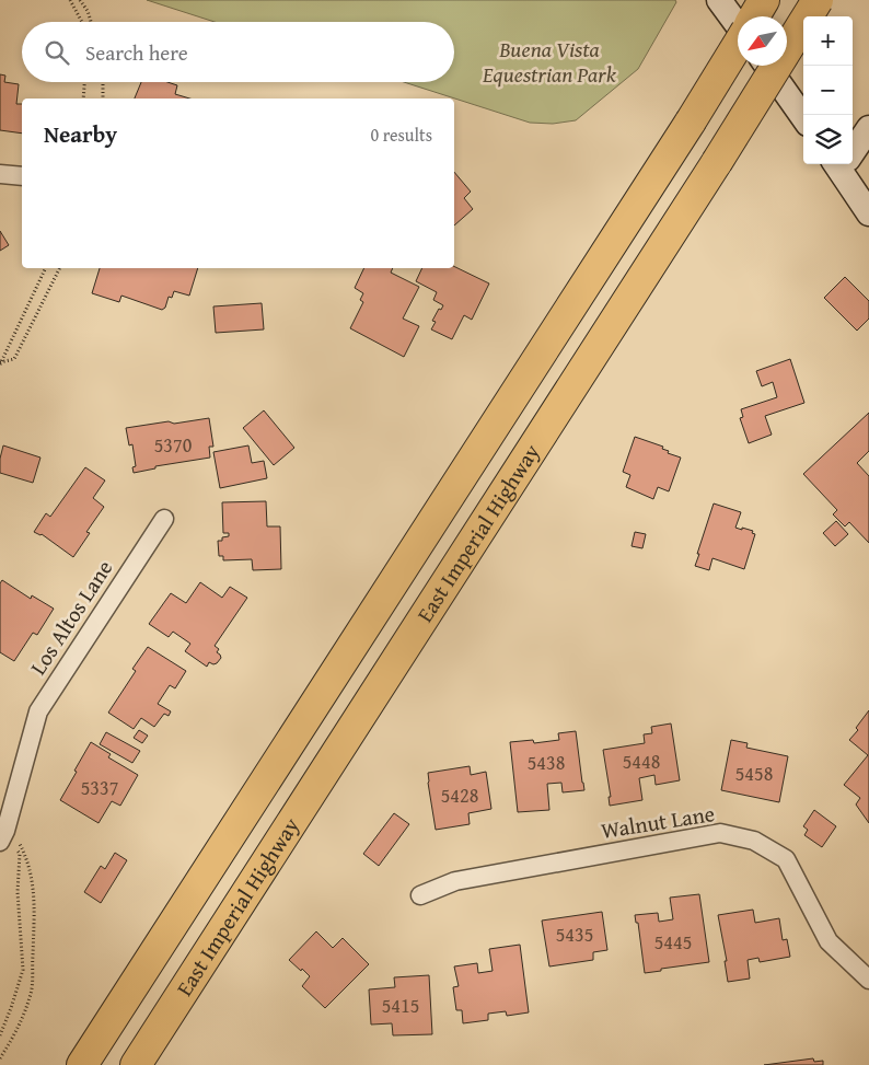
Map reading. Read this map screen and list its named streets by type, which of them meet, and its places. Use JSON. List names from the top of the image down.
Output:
{
  "streets": {
    "highway": ["East Imperial Highway"],
    "street": ["Los Altos Lane", "Walnut Lane"]
  },
  "parks": ["Buena Vista Equestrian Park"],
  "house_numbers": [
    "5370",
    "5448",
    "5438",
    "5458",
    "5337",
    "5428",
    "5435",
    "5445",
    "5415"
  ],
  "north": "bottom left",
  "page": {
    "map_buttons": ["+", "−"],
    "search": "Search here",
    "heading": ["Nearby", "0 results"]
  }
}
